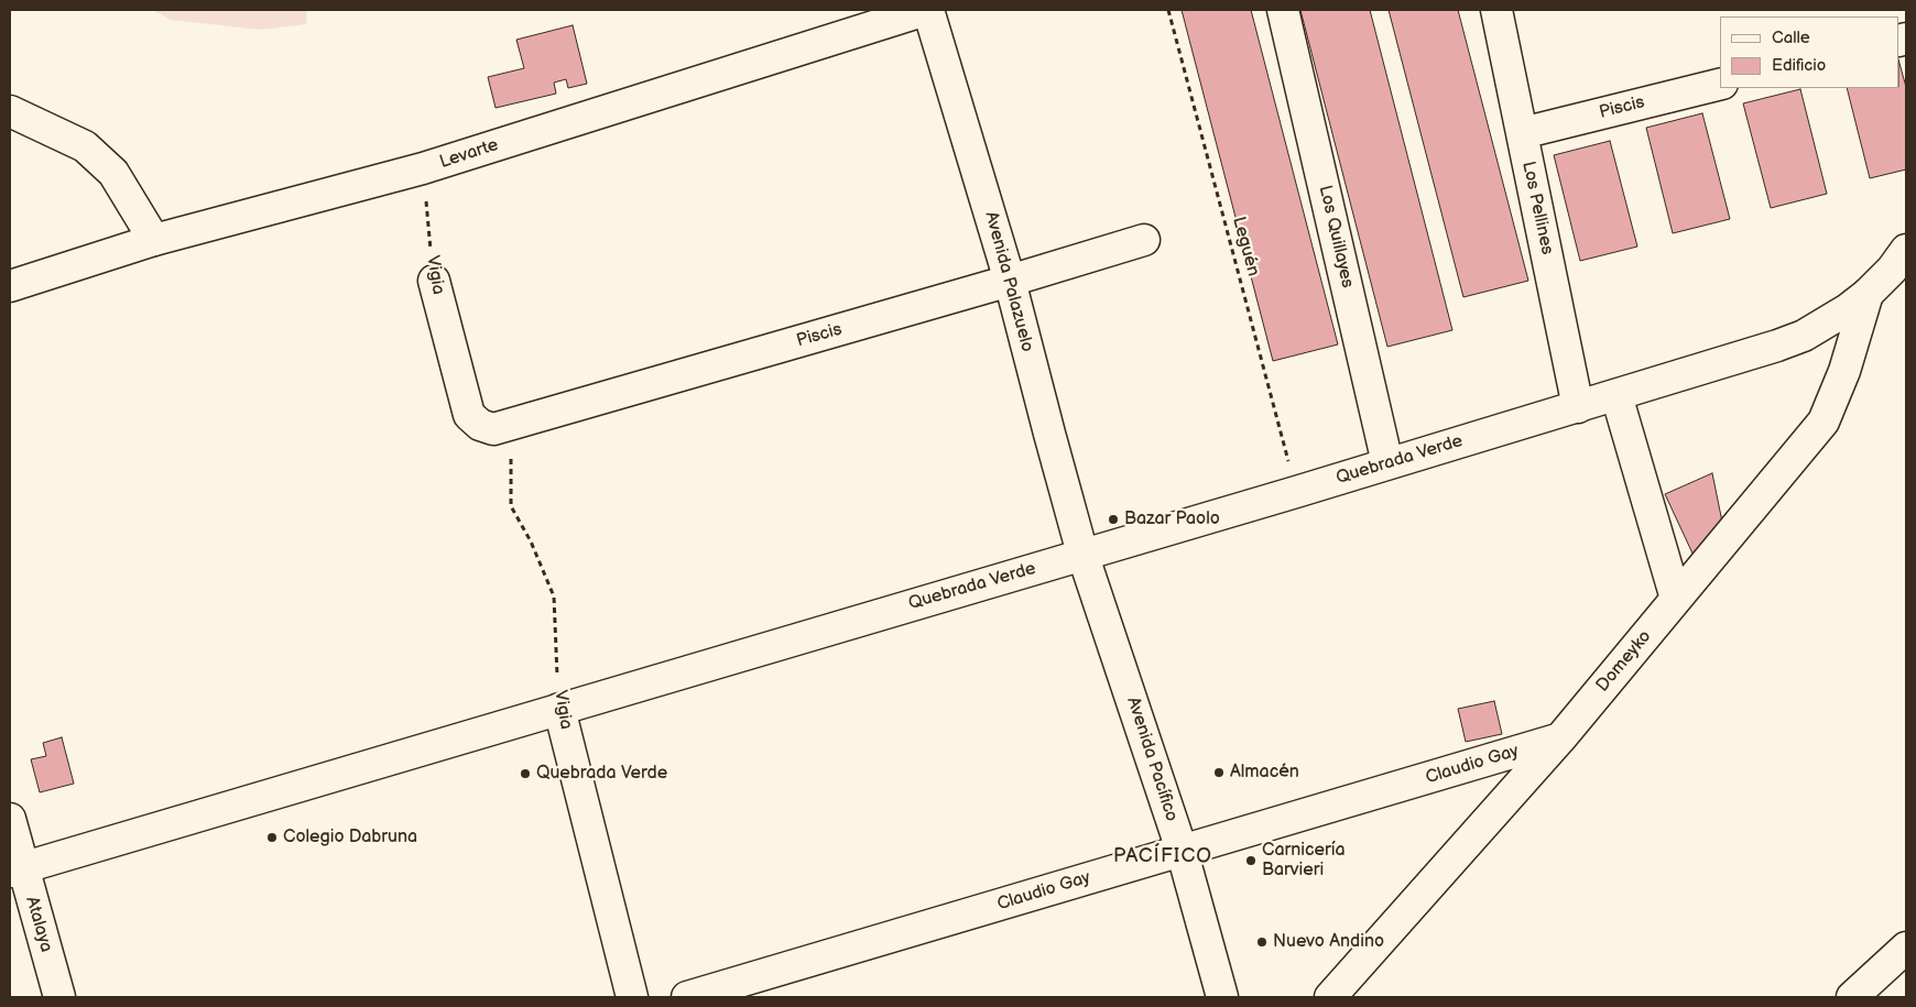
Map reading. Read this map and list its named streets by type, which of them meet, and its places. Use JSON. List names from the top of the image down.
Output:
{
  "streets": {
    "street": [
      "Piscis",
      "Levarte",
      "Los Pellines",
      "Los Quillayes",
      "Vigia",
      "Avenida Palazuelo",
      "Quebrada Verde",
      "Domeyko",
      "Avenida Pacífico",
      "Claudio Gay",
      "Atalaya"
    ],
    "path": ["Leguén"]
  },
  "crossings": [
    ["Piscis", "Los Pellines"],
    ["Piscis", "Vigia"],
    ["Piscis", "Avenida Palazuelo"],
    ["Levarte", "Vigia"],
    ["Levarte", "Avenida Palazuelo"],
    ["Los Pellines", "Quebrada Verde"],
    ["Los Quillayes", "Quebrada Verde"],
    ["Leguén", "Quebrada Verde"],
    ["Vigia", "Quebrada Verde"],
    ["Avenida Palazuelo", "Quebrada Verde"],
    ["Avenida Palazuelo", "Avenida Pacífico"],
    ["Quebrada Verde", "Domeyko"],
    ["Quebrada Verde", "Avenida Pacífico"],
    ["Quebrada Verde", "Atalaya"],
    ["Domeyko", "Claudio Gay"],
    ["Avenida Pacífico", "Claudio Gay"]
  ],
  "districts": ["PACÍFICO"],
  "places": [
    "Bazar Paolo",
    "Almacén",
    "Quebrada Verde",
    "Colegio Dabruna",
    "Carnicería Barvieri",
    "Nuevo Andino"
  ],
  "legend": ["Calle", "Edificio"]
}
